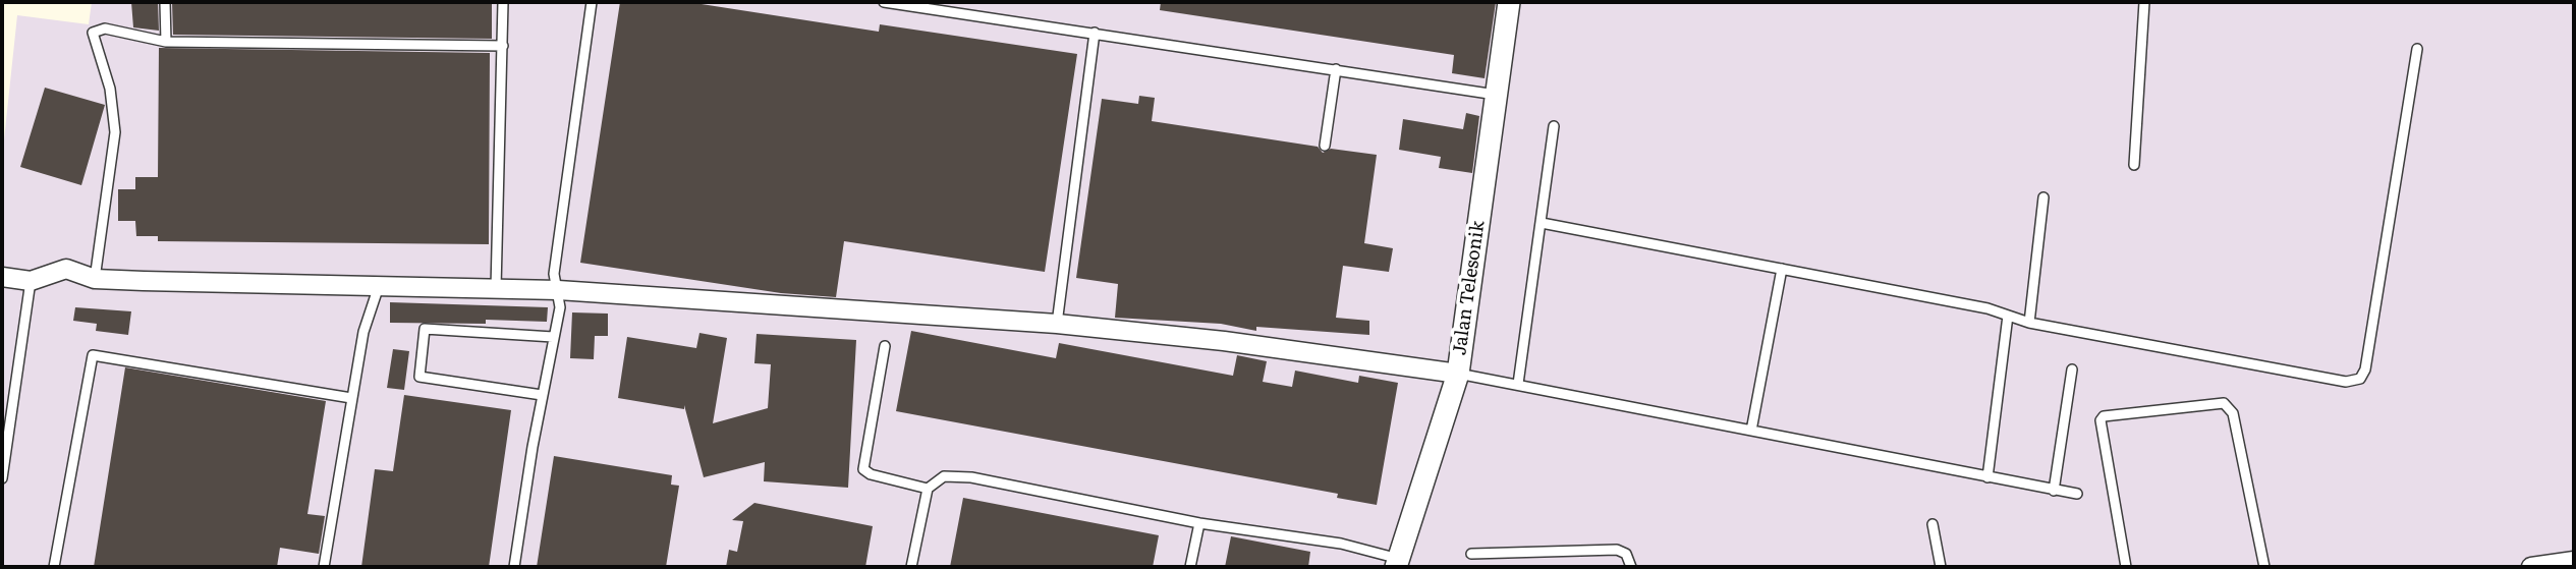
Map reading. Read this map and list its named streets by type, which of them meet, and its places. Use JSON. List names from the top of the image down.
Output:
{
  "streets": {
    "street": ["Jalan Telesonik"]
  }
}
